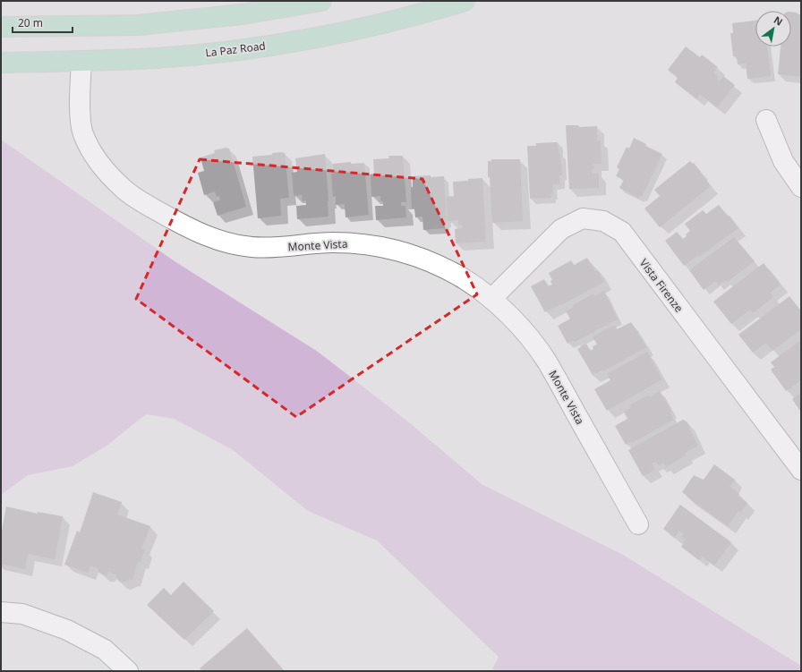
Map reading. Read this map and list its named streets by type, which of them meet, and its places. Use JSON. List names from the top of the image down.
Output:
{
  "streets": {
    "main road": ["La Paz Road"],
    "street": ["Monte Vista", "Vista Firenze"]
  },
  "crossings": [
    ["La Paz Road", "Monte Vista"],
    ["Monte Vista", "Vista Firenze"]
  ],
  "scale_bar": "20 m",
  "north": "top right"
}
